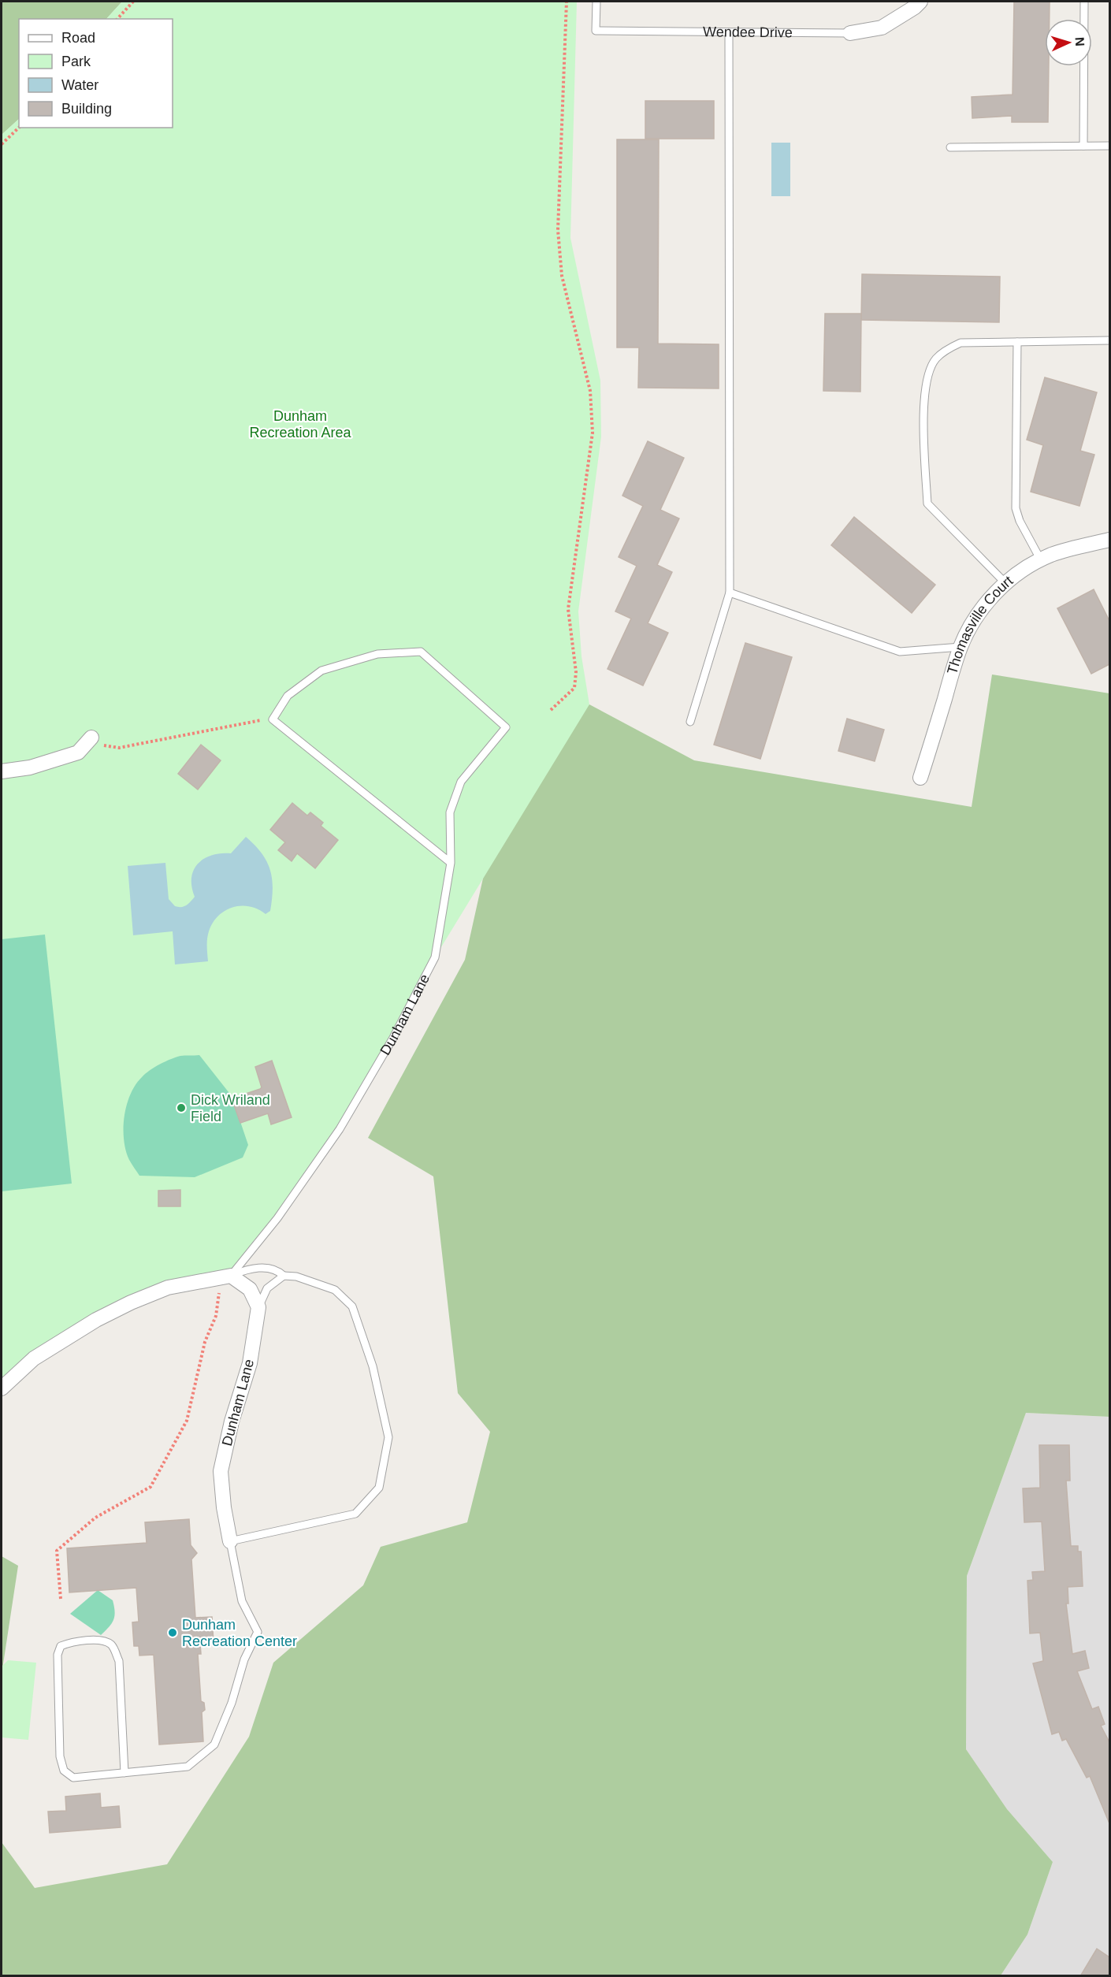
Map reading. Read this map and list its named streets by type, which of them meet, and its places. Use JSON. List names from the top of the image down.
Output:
{
  "streets": {
    "street": ["Wendee Drive", "Thomasville Court", "Dunham Lane"]
  },
  "parks": ["Dunham Recreation Area"],
  "places": ["Dick Wriland Field", "Dunham Recreation Center"],
  "legend": [
    "Road",
    "Park",
    "Water",
    "Building"
  ],
  "north": "right"
}
